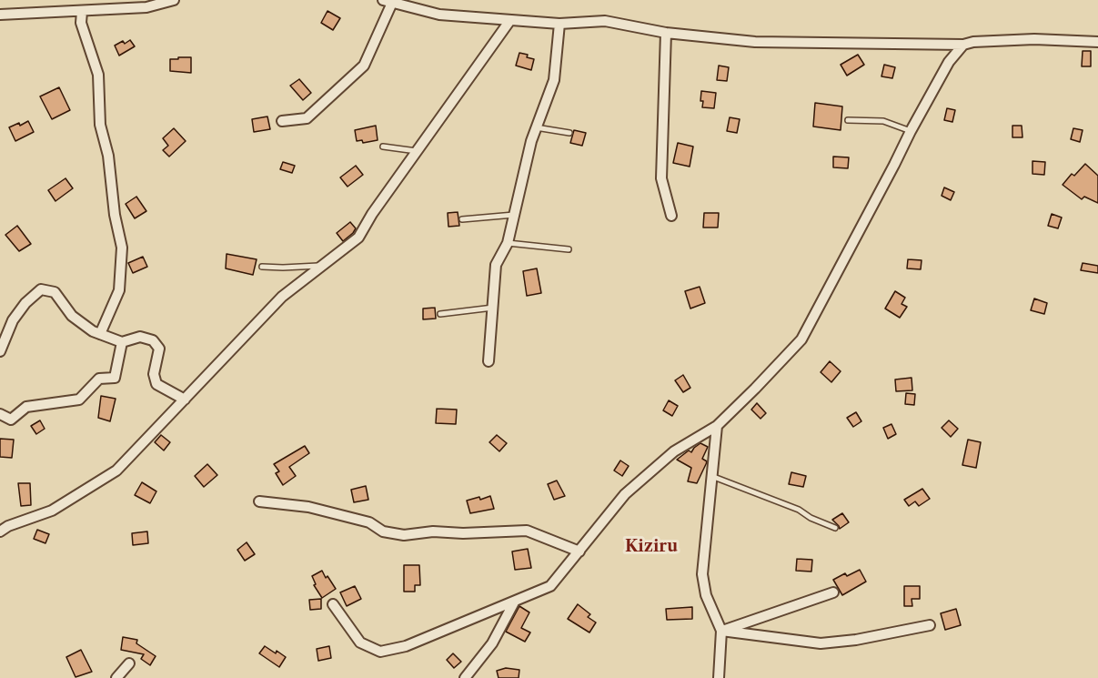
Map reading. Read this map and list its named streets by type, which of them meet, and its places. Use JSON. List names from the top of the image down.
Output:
{
  "districts": ["Kiziru"]
}
